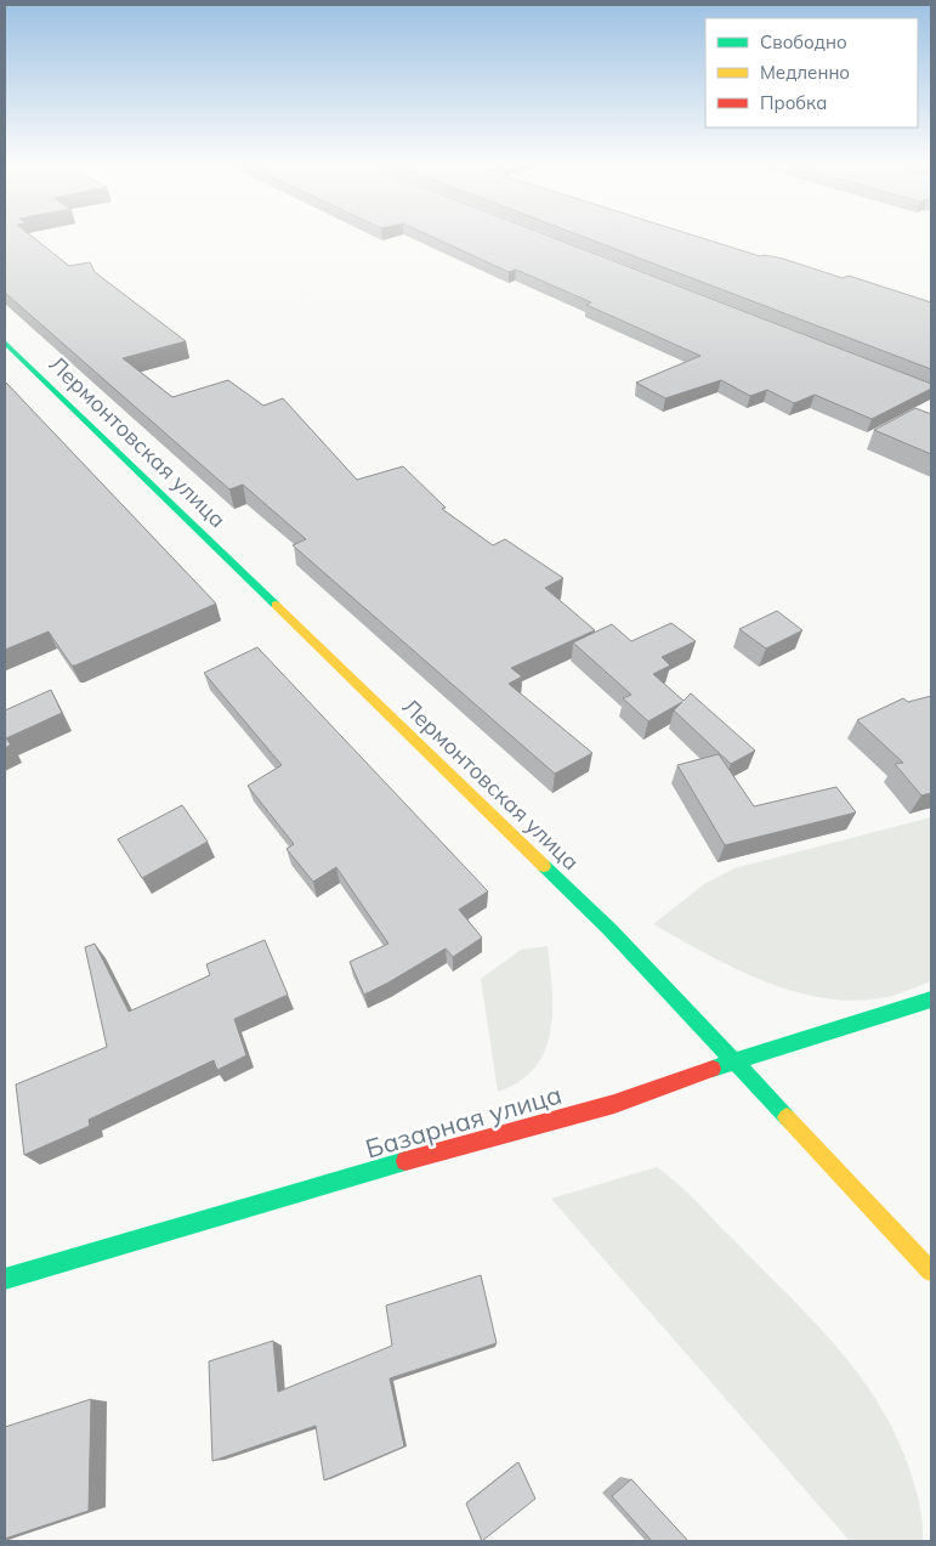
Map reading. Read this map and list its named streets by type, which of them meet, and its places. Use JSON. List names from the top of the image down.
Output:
{
  "streets": {
    "main road": ["Лермонтовская улица", "Базарная улица"]
  },
  "crossings": [
    ["Лермонтовская улица", "Базарная улица"]
  ],
  "legend": ["Свободно", "Медленно", "Пробка"]
}
